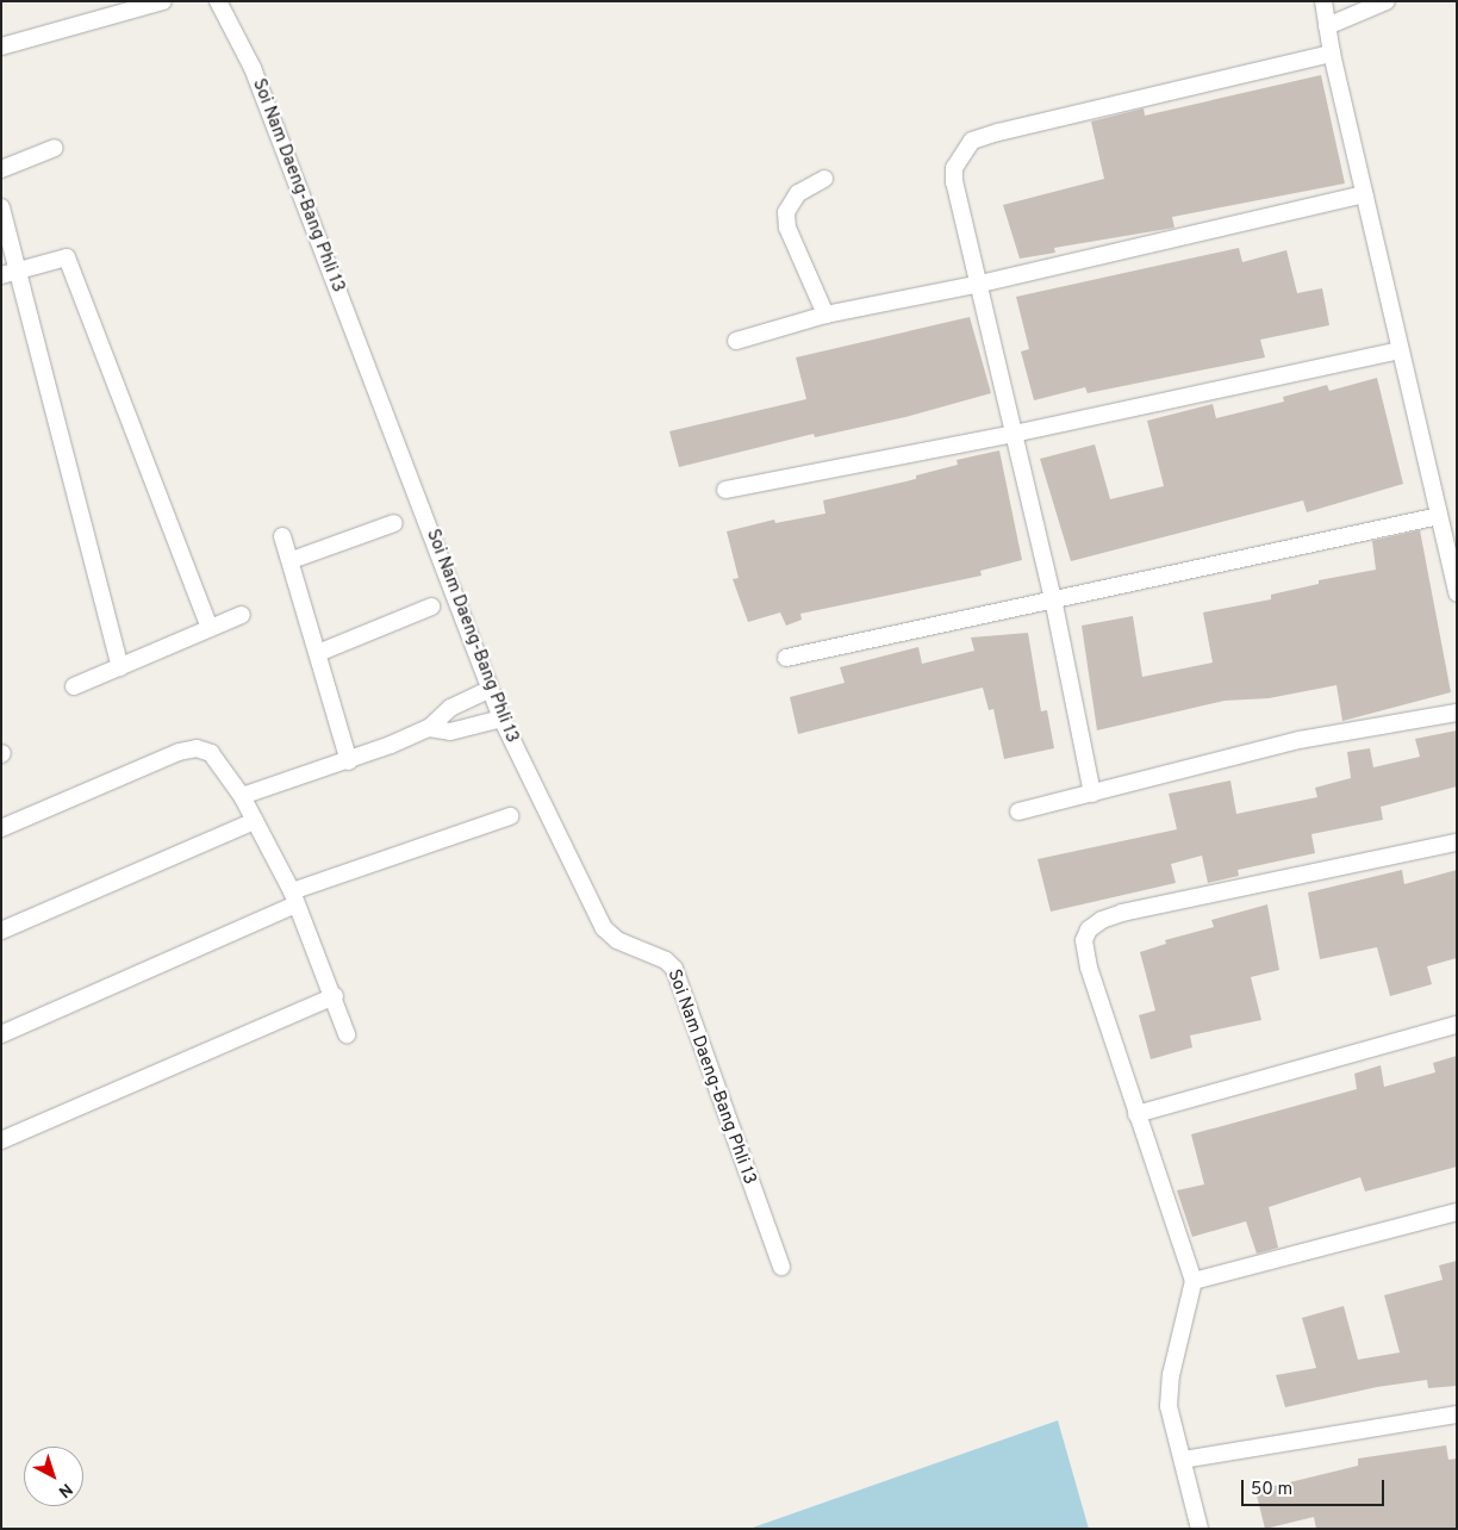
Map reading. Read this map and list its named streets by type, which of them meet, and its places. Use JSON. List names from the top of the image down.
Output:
{
  "streets": {
    "street": ["Soi Nam Daeng-Bang Phli 13"]
  },
  "scale_bar": "50 m",
  "north": "bottom right"
}
